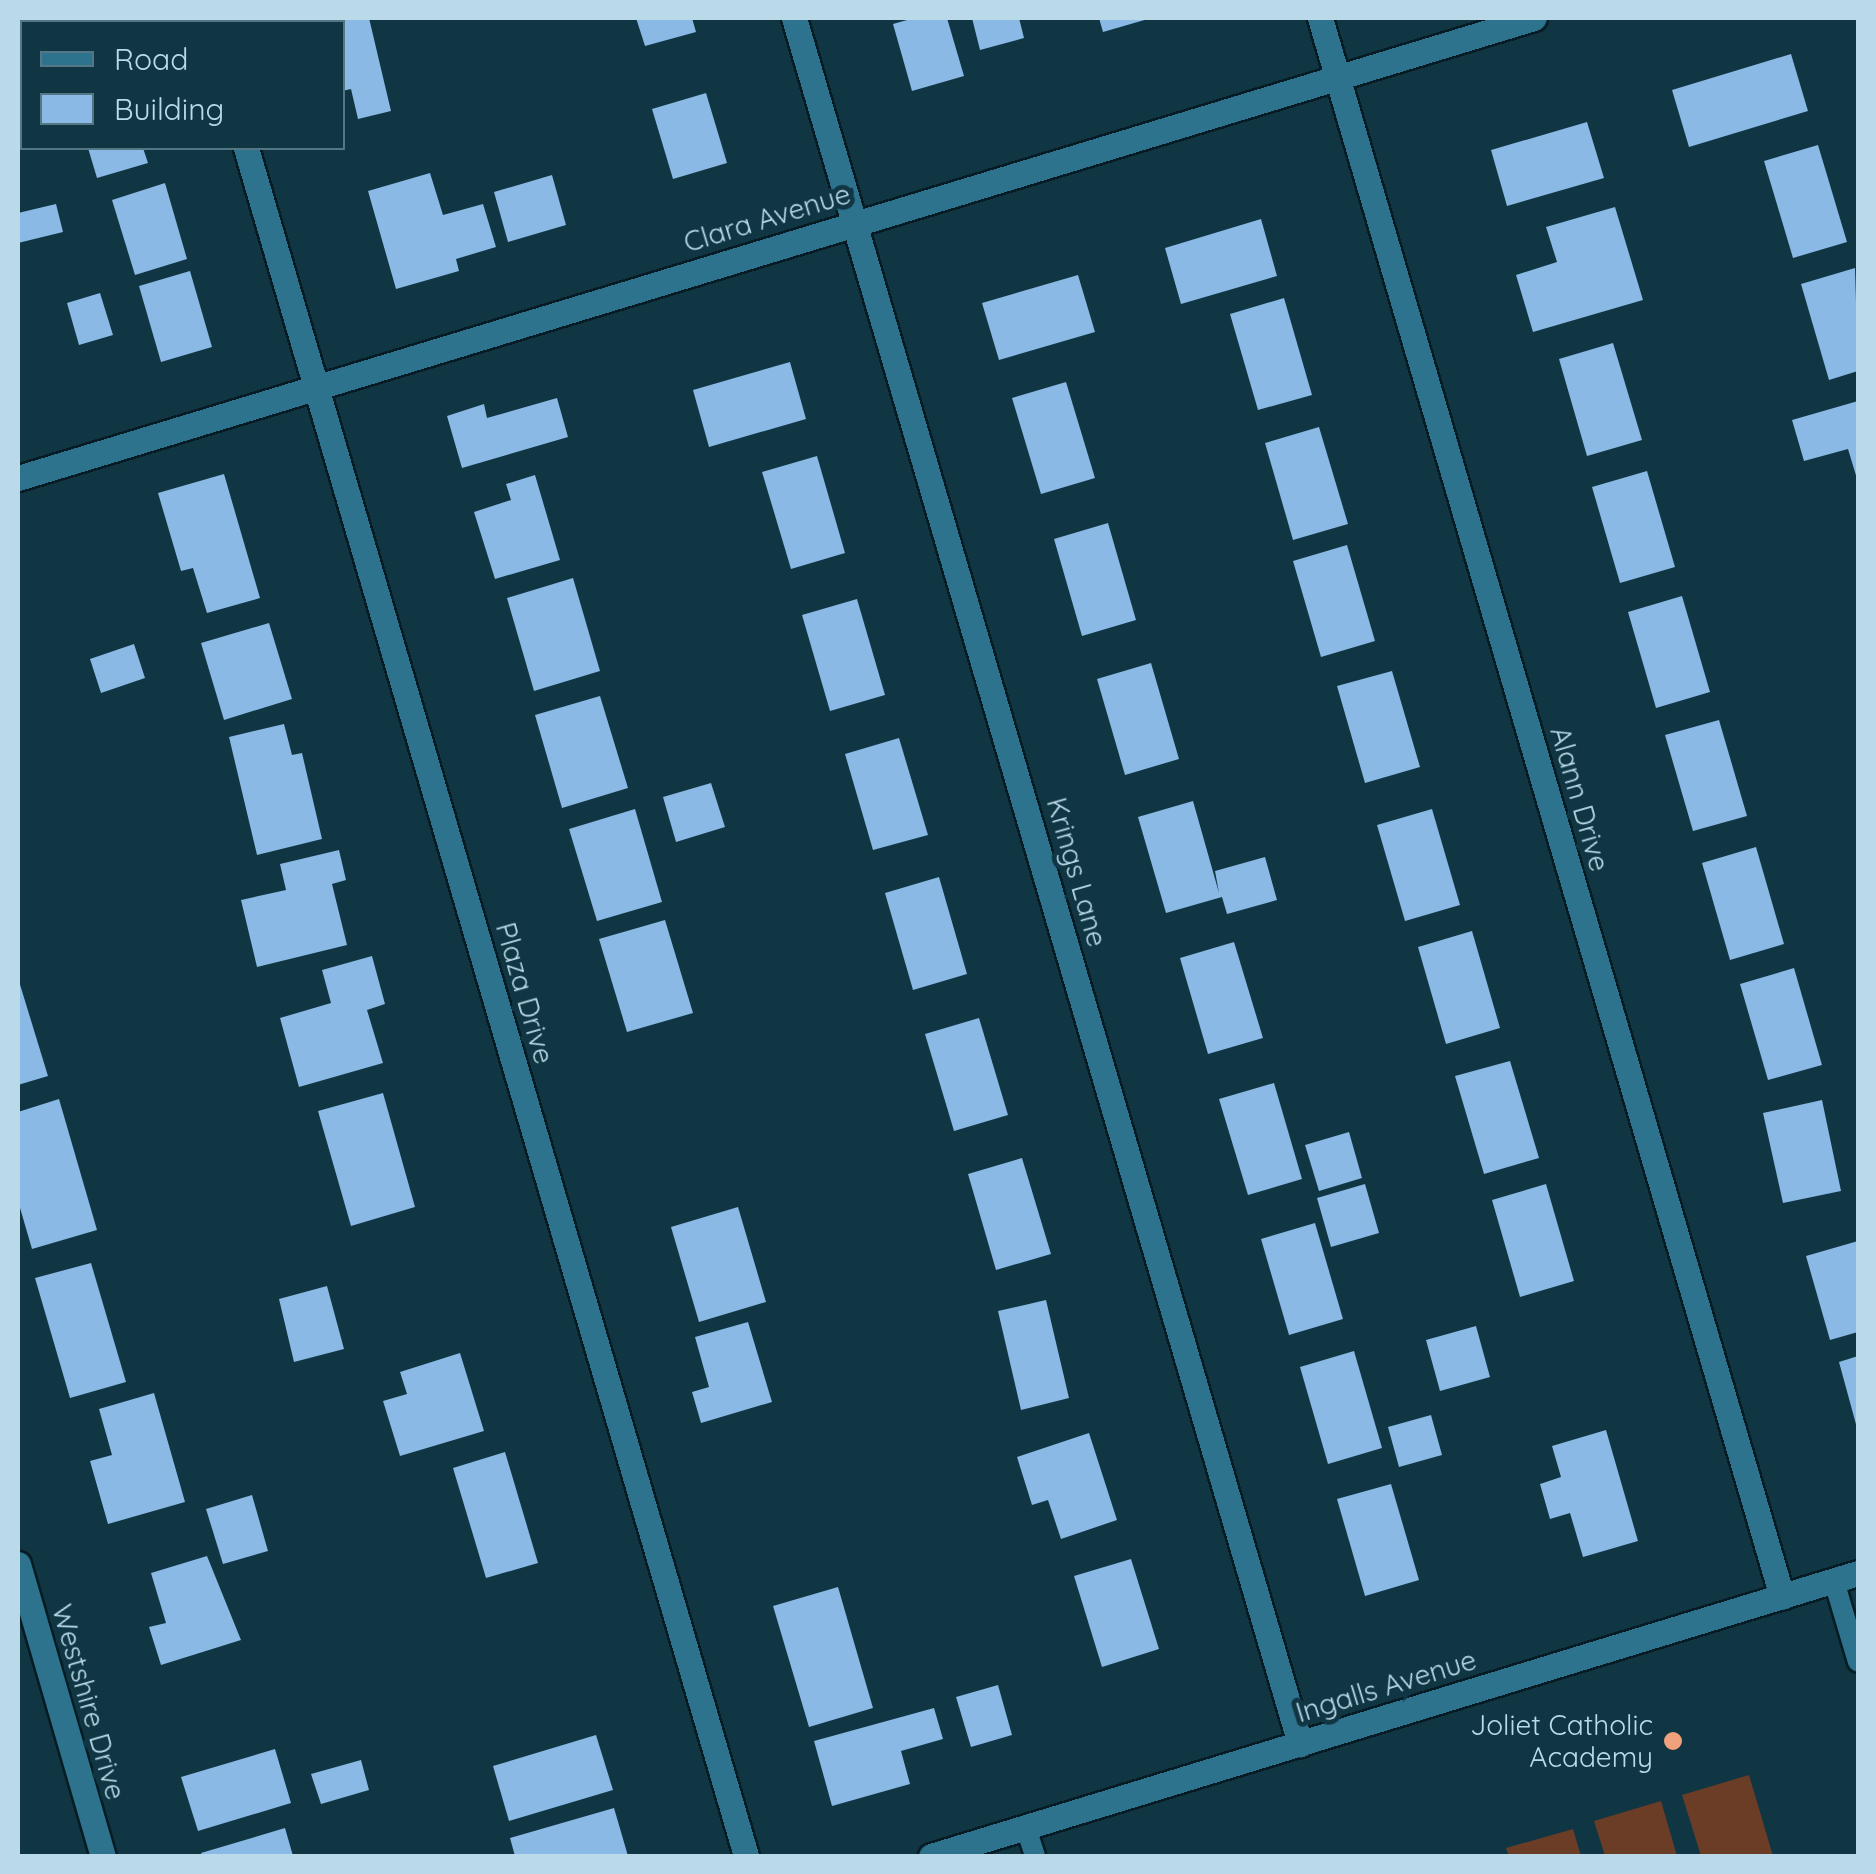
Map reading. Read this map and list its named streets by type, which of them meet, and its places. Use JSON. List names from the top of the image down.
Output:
{
  "streets": {
    "street": [
      "Clara Avenue",
      "Alann Drive",
      "Krings Lane",
      "Plaza Drive",
      "Ingalls Avenue",
      "Westshire Drive"
    ]
  },
  "crossings": [
    ["Clara Avenue", "Alann Drive"],
    ["Clara Avenue", "Krings Lane"],
    ["Clara Avenue", "Plaza Drive"],
    ["Alann Drive", "Ingalls Avenue"],
    ["Krings Lane", "Ingalls Avenue"]
  ],
  "places": ["Joliet Catholic Academy"],
  "legend": ["Road", "Building"]
}
